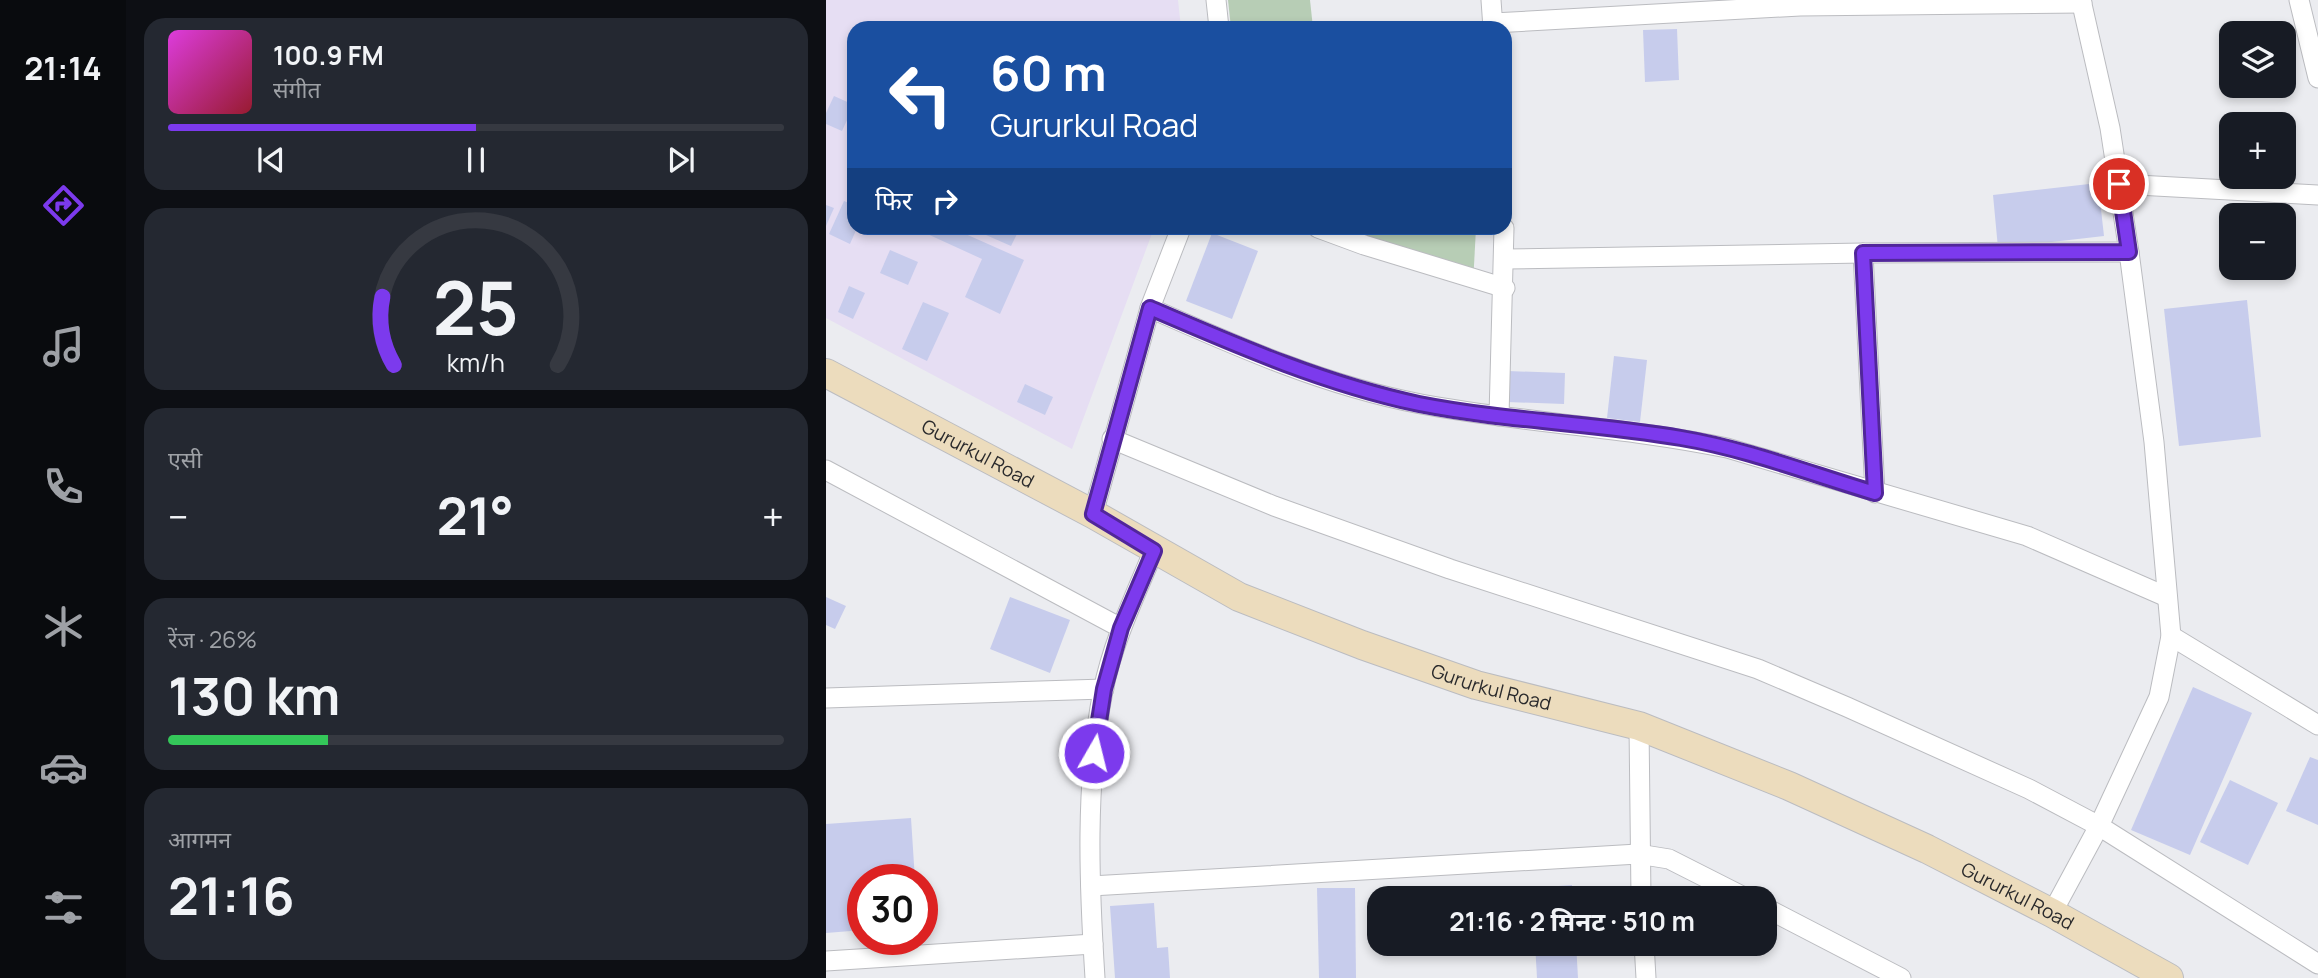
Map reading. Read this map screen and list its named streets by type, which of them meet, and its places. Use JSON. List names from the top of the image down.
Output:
{
  "streets": {
    "street": ["Gururkul Road"]
  },
  "page": {
    "tabs": "21:14",
    "map_buttons": ["+", "−"],
    "turn": ["60 m", "Gururkul Road"],
    "song": ["100.9 FM", "संगीत"],
    "then": "फिर",
    "tile": [
      "एसी",
      ["रेंज · 26%", "130 km"],
      ["आगमन", "21:16"]
    ],
    "heat": ["−", "21°", "+"],
    "limit": "30",
    "trip": "21:16 · 2 मिनट · 510 m",
    "gauge": ["25", "km/h"]
  }
}
